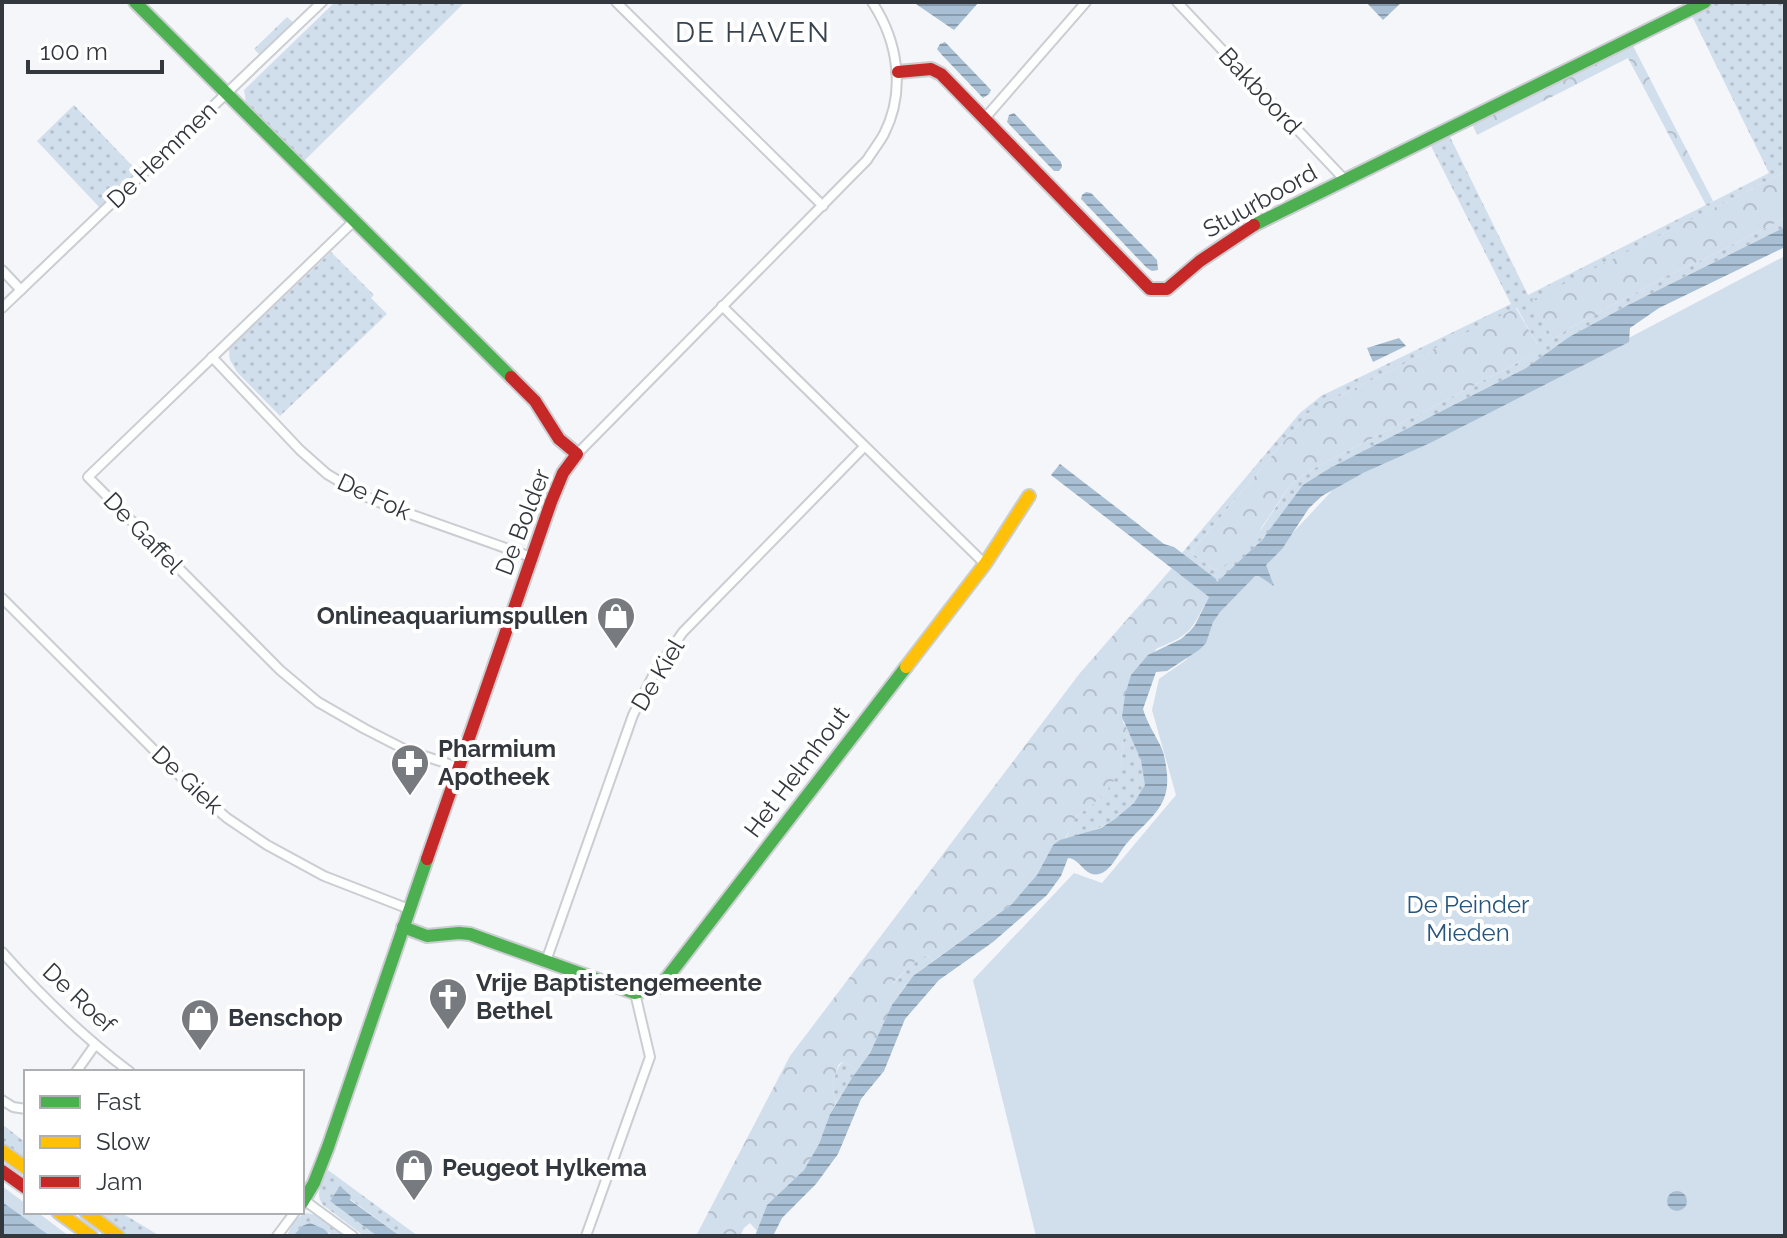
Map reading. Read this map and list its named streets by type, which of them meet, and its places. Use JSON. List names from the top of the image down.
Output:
{
  "streets": {
    "street": [
      "Bakboord",
      "De Hemmen",
      "Stuurboord",
      "De Fok",
      "De Bolder",
      "De Gaffel",
      "De Kiel",
      "Het Helmhout",
      "De Giek",
      "De Roef"
    ]
  },
  "crossings": [
    ["Bakboord", "Stuurboord"],
    ["De Hemmen", "De Bolder"],
    ["De Fok", "De Bolder"],
    ["De Fok", "De Gaffel"],
    ["De Bolder", "De Gaffel"],
    ["De Bolder", "De Giek"]
  ],
  "districts": ["DE HAVEN"],
  "parks": ["De Peinder Mieden"],
  "places": {
    "shop": ["Onlineaquariumspullen", "Benschop", "Peugeot Hylkema"],
    "pharmacy": ["Pharmium Apotheek"],
    "church": ["Vrije Baptistengemeente Bethel"]
  },
  "legend": ["Fast", "Slow", "Jam"],
  "scale_bar": "100 m"
}
